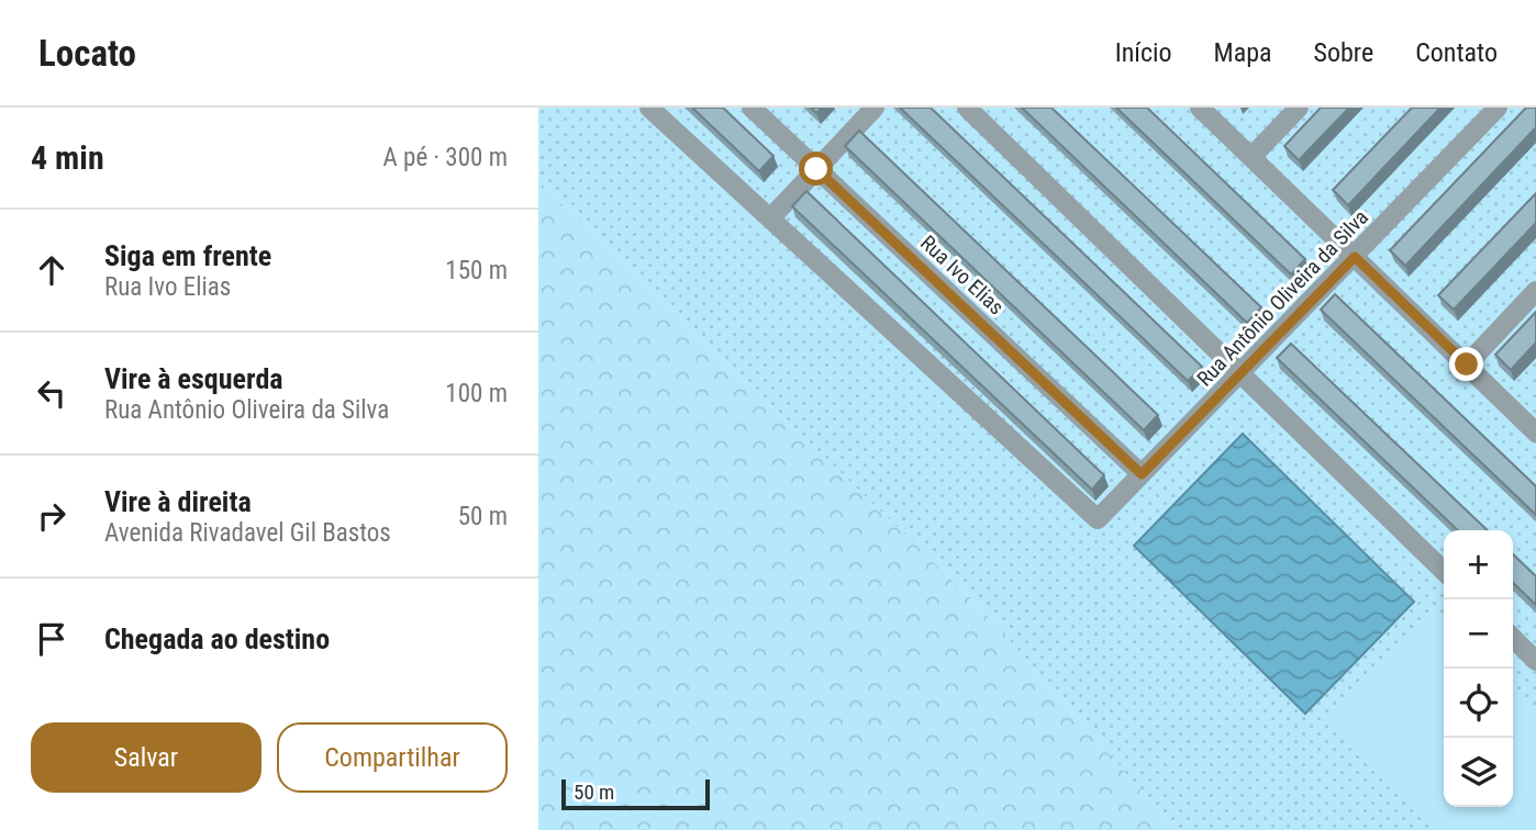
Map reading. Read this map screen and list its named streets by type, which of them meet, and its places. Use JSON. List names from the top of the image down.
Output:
{
  "streets": {
    "street": ["Rua Ivo Elias", "Rua Antônio Oliveira da Silva"]
  },
  "crossings": [
    ["Rua Ivo Elias", "Rua Antônio Oliveira da Silva"]
  ],
  "scale_bar": "50 m",
  "page": {
    "header": "Locato",
    "nav": [
      "Início",
      "Mapa",
      "Sobre",
      "Contato"
    ],
    "heading": ["4 min", "A pé · 300 m"],
    "list": [
      ["Siga em frente", "Rua Ivo Elias", "150 m"],
      ["Vire à esquerda", "Rua Antônio Oliveira da Silva", "100 m"],
      ["Vire à direita", "Avenida Rivadavel Gil Bastos", "50 m"],
      "Chegada ao destino"
    ],
    "map_buttons": ["+", "−"],
    "buttons": ["Salvar", "Compartilhar"],
    "scale": "50 m"
  }
}
